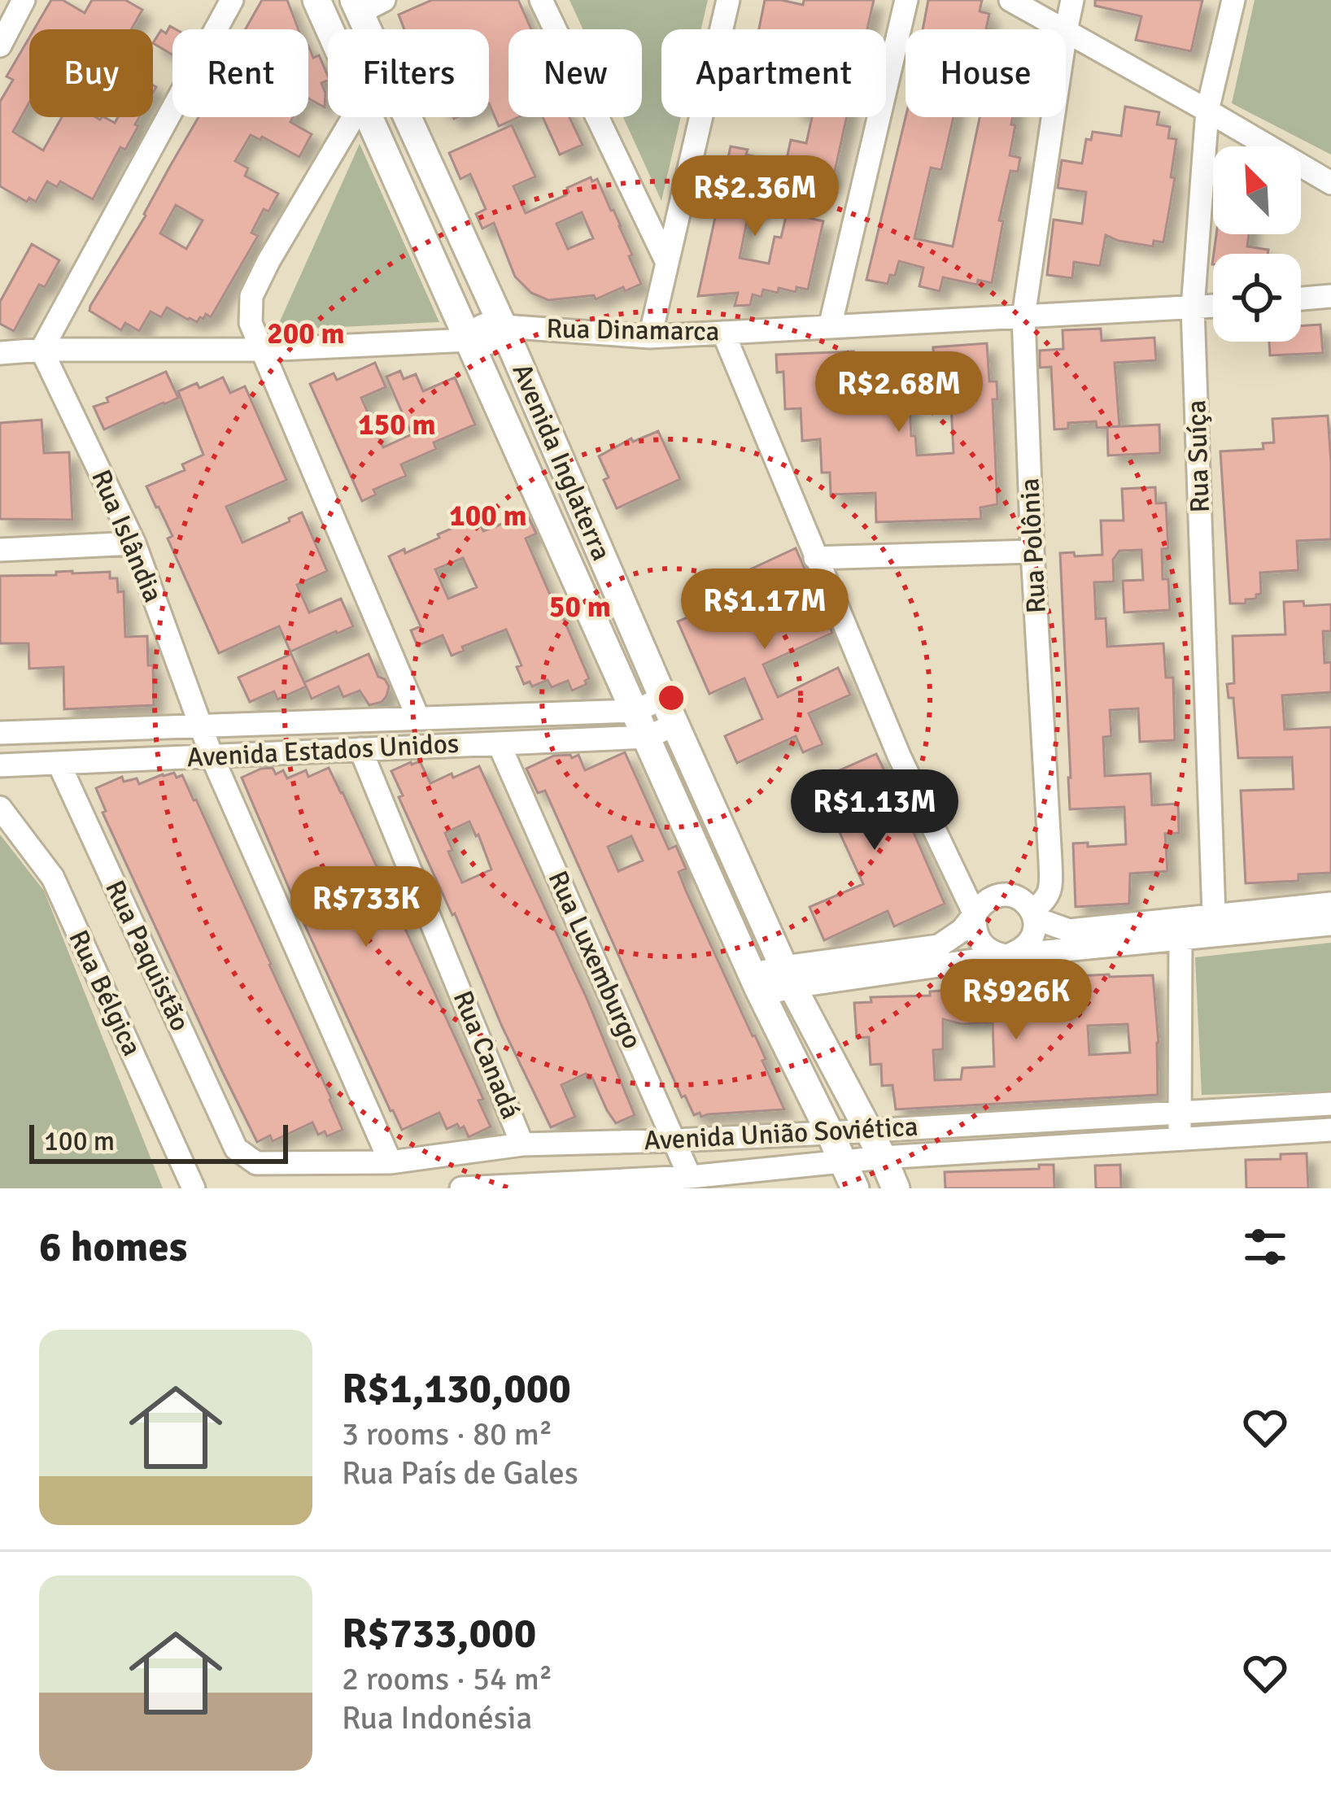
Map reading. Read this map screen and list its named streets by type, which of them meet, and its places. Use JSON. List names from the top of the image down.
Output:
{
  "streets": {
    "main road": ["Avenida Inglaterra"],
    "street": [
      "Rua Dinamarca",
      "Rua Suíça",
      "Rua Islândia",
      "Rua Polônia",
      "Avenida Estados Unidos",
      "Rua Paquistão",
      "Rua Luxemburgo",
      "Rua Bélgica",
      "Rua Canadá",
      "Avenida União Soviética"
    ]
  },
  "crossings": [
    ["Rua Dinamarca", "Rua Suíça"],
    ["Rua Dinamarca", "Avenida Inglaterra"],
    ["Rua Dinamarca", "Rua Islândia"],
    ["Rua Dinamarca", "Rua Polônia"],
    ["Avenida Inglaterra", "Avenida Estados Unidos"],
    ["Avenida Inglaterra", "Avenida União Soviética"],
    ["Rua Islândia", "Avenida Estados Unidos"],
    ["Rua Islândia", "Avenida União Soviética"],
    ["Avenida Estados Unidos", "Rua Paquistão"],
    ["Avenida Estados Unidos", "Rua Luxemburgo"],
    ["Avenida Estados Unidos", "Rua Canadá"],
    ["Rua Paquistão", "Avenida União Soviética"],
    ["Rua Luxemburgo", "Avenida União Soviética"],
    ["Rua Canadá", "Avenida União Soviética"]
  ],
  "scale_bar": "100 m",
  "north": "top left",
  "page": {
    "chip": [
      "Buy",
      "Rent",
      "Filters",
      "New",
      "Apartment",
      "House"
    ],
    "price": [
      "R$2.36M",
      "R$2.68M",
      "R$1.17M",
      "R$1.13M",
      "R$733K",
      "R$926K"
    ],
    "scale": "100 m",
    "heading": "6 homes",
    "list": [
      {
        "name": "R$1,130,000",
        "note": "3 rooms · 80 m² · Rua País de Gales"
      },
      {
        "name": "R$733,000",
        "note": "2 rooms · 54 m² · Rua Indonésia"
      }
    ]
  },
  "rings": [
    "200 m",
    "150 m",
    "100 m",
    "50 m"
  ]
}
